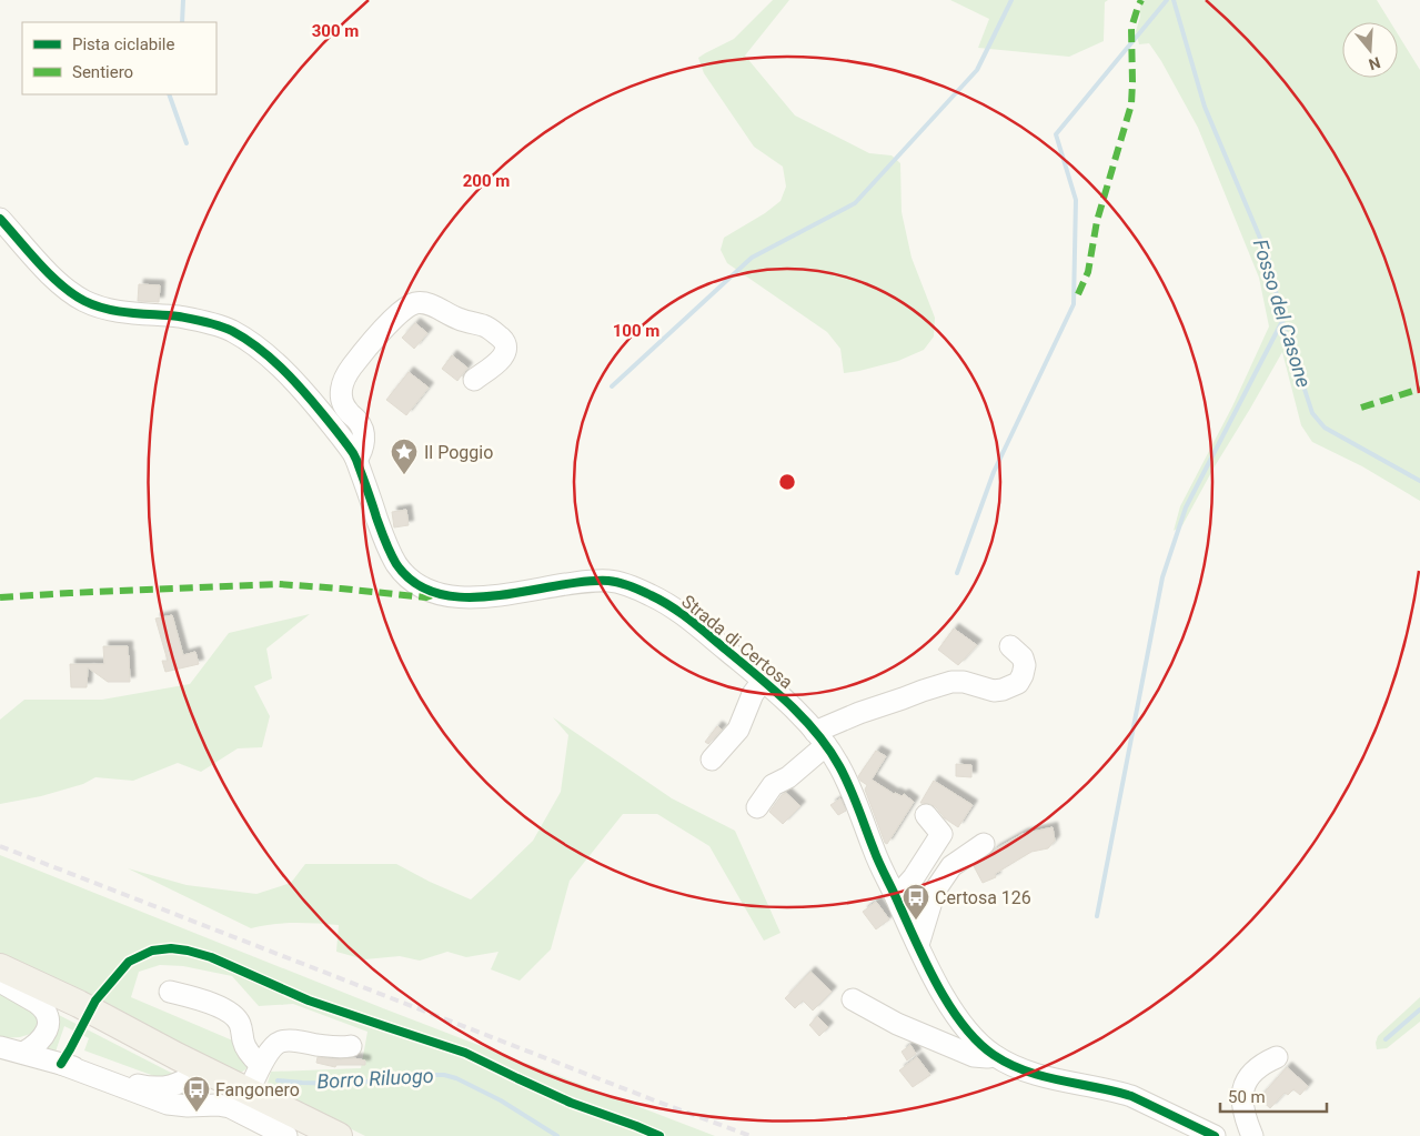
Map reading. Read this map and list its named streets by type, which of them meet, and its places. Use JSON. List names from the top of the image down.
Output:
{
  "streets": {
    "street": ["Strada di Certosa"]
  },
  "water": ["Fosso del Casone", "Borro Riluogo"],
  "places": {
    "place": ["Il Poggio"],
    "bus stop": ["Certosa 126", "Fangonero"]
  },
  "legend": ["Pista ciclabile", "Sentiero"],
  "scale_bar": "50 m",
  "north": "bottom",
  "rings": ["300 m", "200 m", "100 m"]
}
